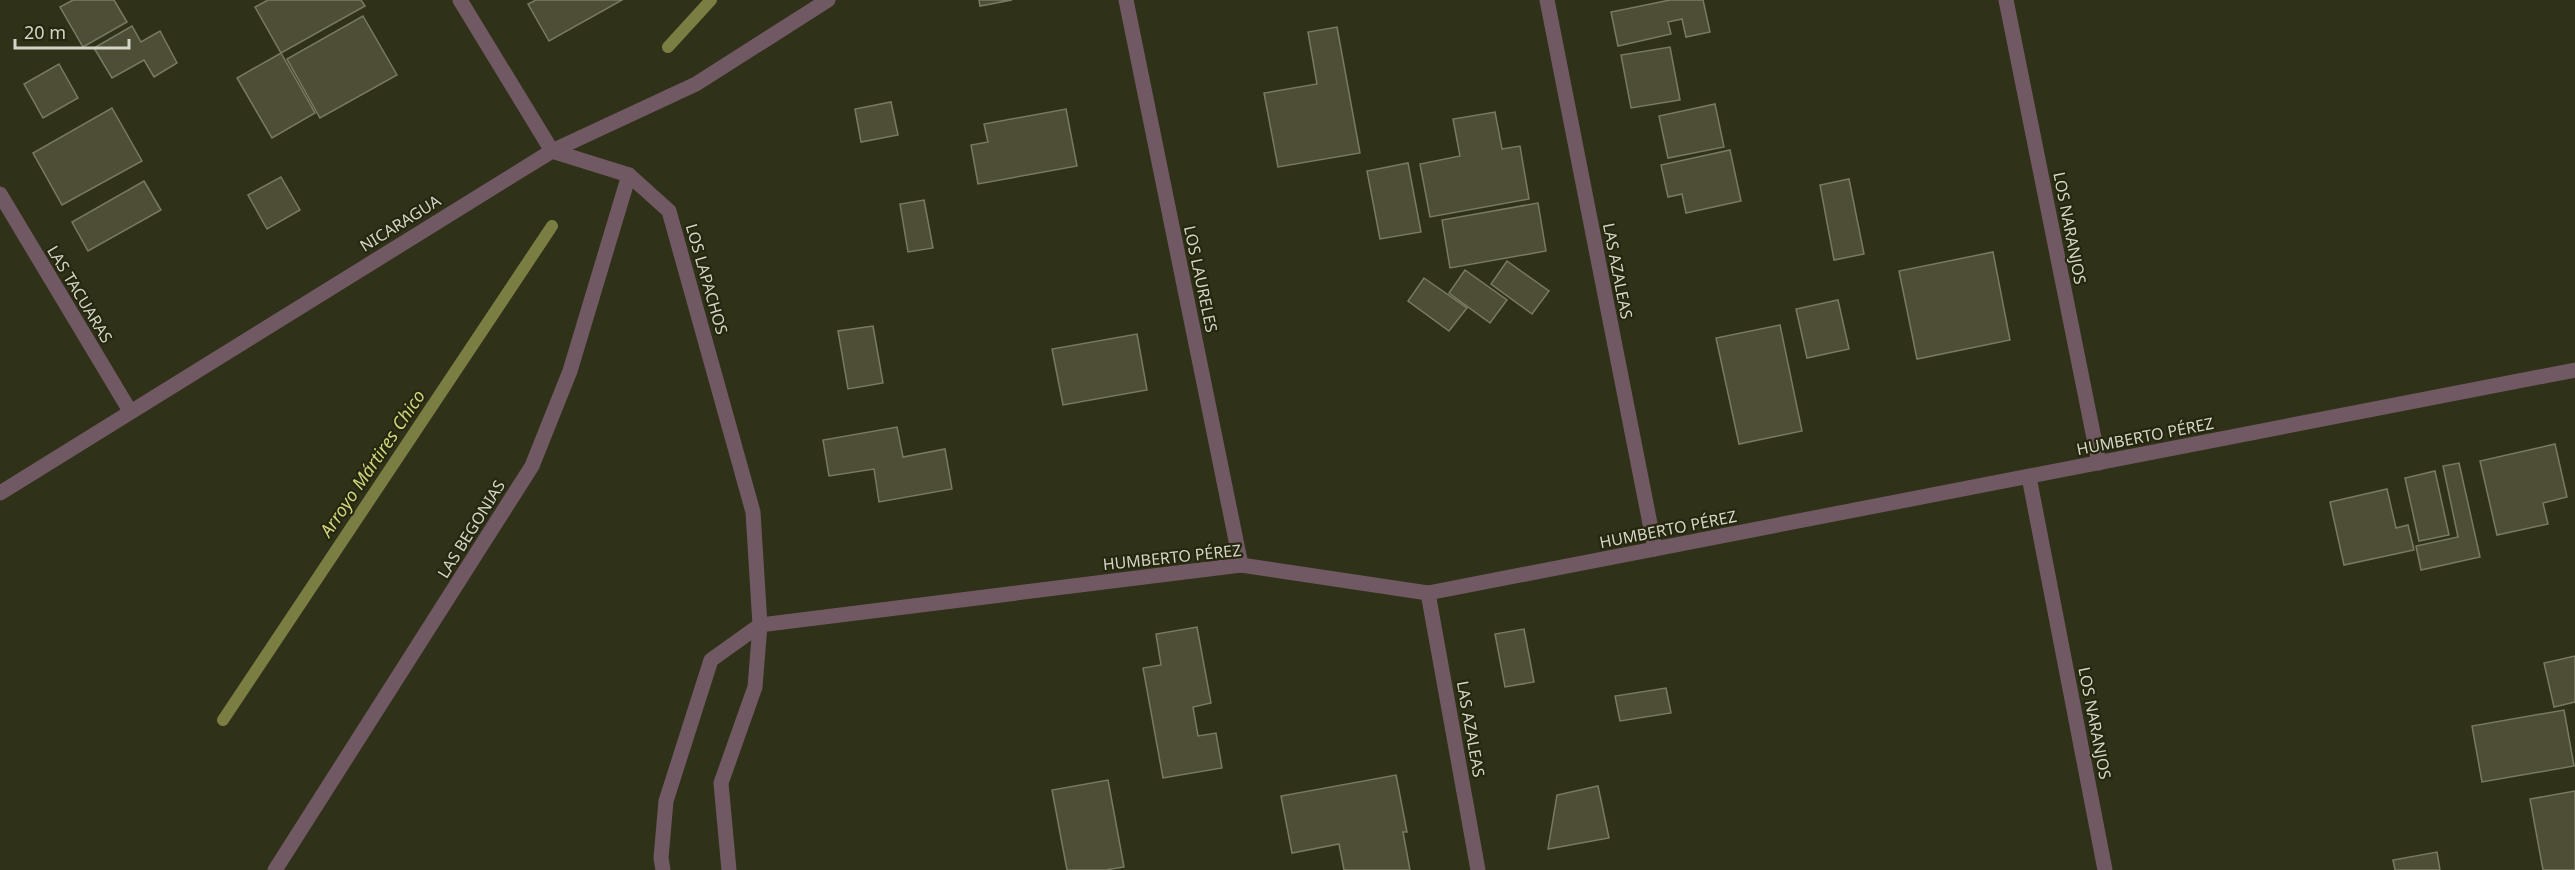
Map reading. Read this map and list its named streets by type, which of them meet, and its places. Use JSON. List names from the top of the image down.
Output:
{
  "streets": {
    "street": [
      "NICARAGUA",
      "LOS NARANJOS",
      "LAS AZALEAS",
      "LOS LAPACHOS",
      "LOS LAURELES",
      "LAS TACUARAS",
      "HUMBERTO PÉREZ",
      "LAS BEGONIAS"
    ]
  },
  "crossings": [
    ["NICARAGUA", "LOS LAPACHOS"],
    ["NICARAGUA", "LAS TACUARAS"],
    ["LOS NARANJOS", "HUMBERTO PÉREZ"],
    ["LAS AZALEAS", "HUMBERTO PÉREZ"],
    ["LOS LAPACHOS", "HUMBERTO PÉREZ"],
    ["LOS LAPACHOS", "LAS BEGONIAS"],
    ["LOS LAURELES", "HUMBERTO PÉREZ"]
  ],
  "water": ["Arroyo Mártires Chico"],
  "scale_bar": "20 m"
}
